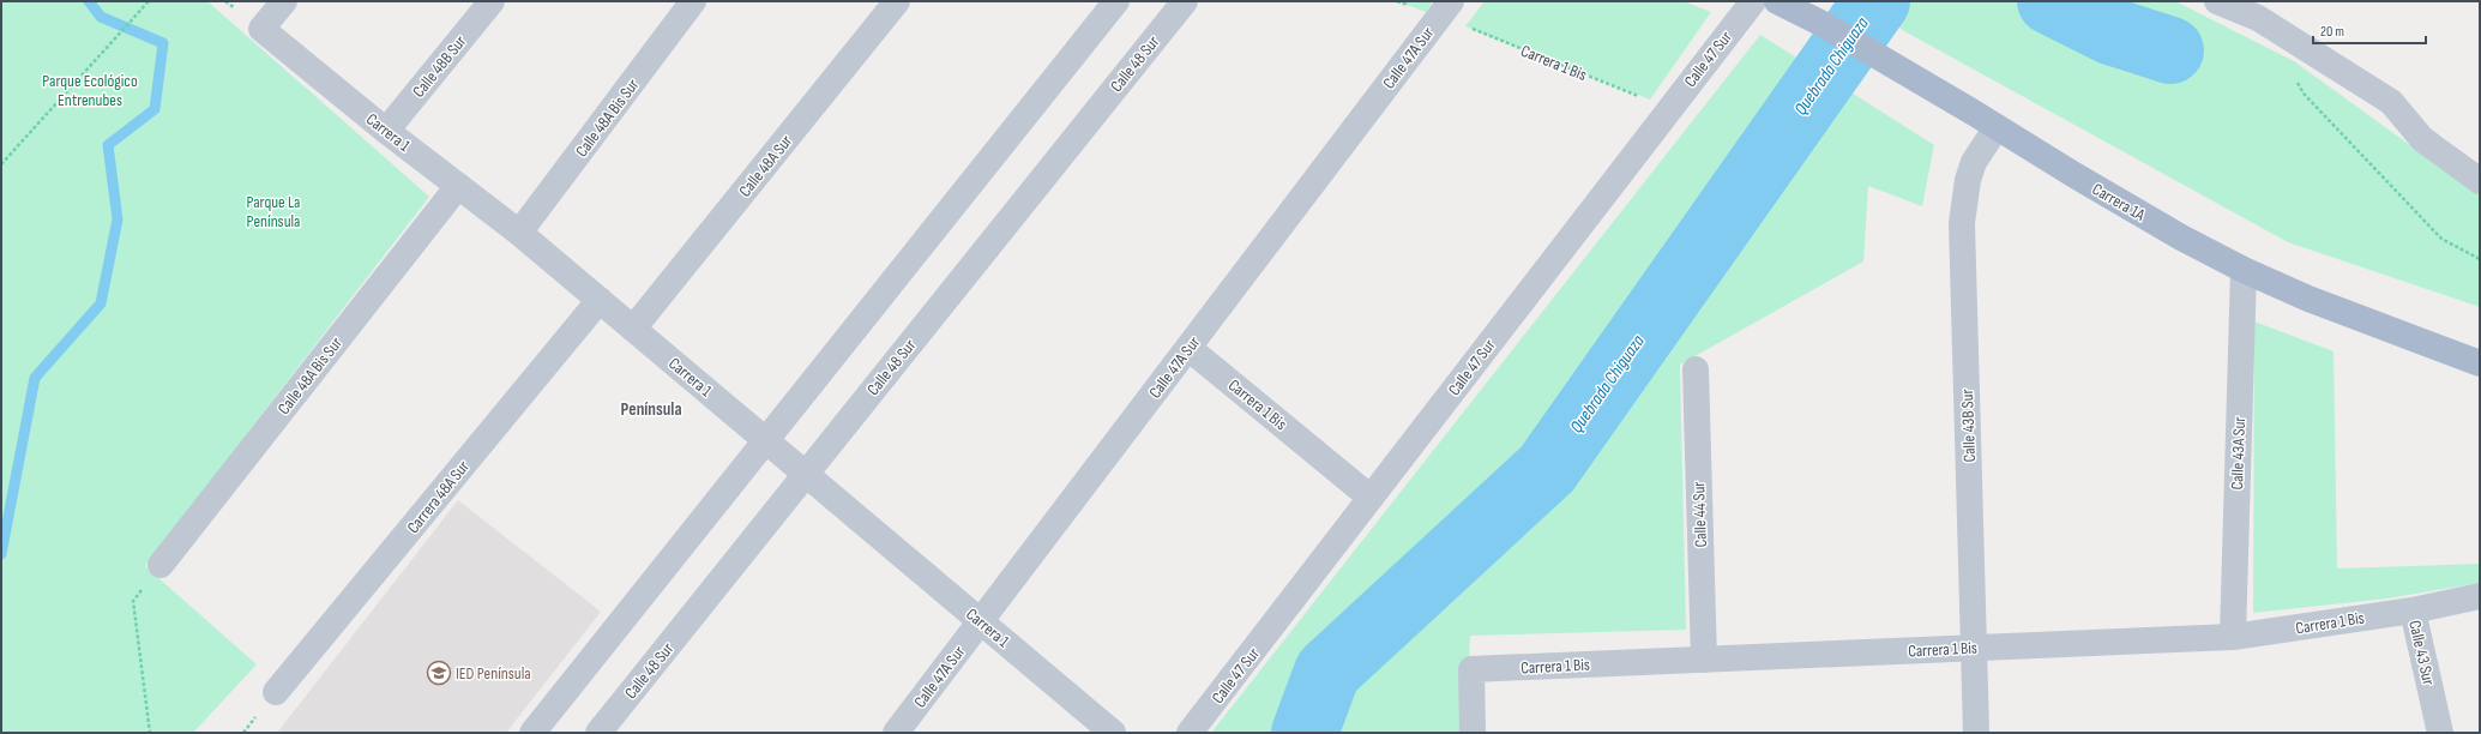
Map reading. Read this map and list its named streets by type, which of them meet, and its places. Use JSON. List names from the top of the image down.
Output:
{
  "streets": {
    "main road": ["Carrera 1A"],
    "street": [
      "Calle 47A Sur",
      "Calle 47 Sur",
      "Carrera 1 Bis",
      "Calle 48 Sur",
      "Calle 48B Sur",
      "Calle 48A Bis Sur",
      "Carrera 1",
      "Calle 48A Sur",
      "Calle 43B Sur",
      "Calle 43A Sur",
      "Carrera 48A Sur",
      "Calle 44 Sur",
      "Calle 43 Sur"
    ]
  },
  "crossings": [
    ["Calle 47A Sur", "Carrera 1 Bis"],
    ["Calle 47A Sur", "Carrera 1"],
    ["Calle 47 Sur", "Carrera 1 Bis"],
    ["Carrera 1 Bis", "Calle 43B Sur"],
    ["Carrera 1 Bis", "Calle 43A Sur"],
    ["Carrera 1 Bis", "Calle 44 Sur"],
    ["Carrera 1 Bis", "Calle 43 Sur"],
    ["Calle 48 Sur", "Carrera 1"],
    ["Calle 48B Sur", "Carrera 1"],
    ["Calle 48A Bis Sur", "Carrera 1"],
    ["Carrera 1", "Calle 48A Sur"],
    ["Carrera 1", "Carrera 48A Sur"],
    ["Carrera 1A", "Calle 43B Sur"],
    ["Carrera 1A", "Calle 43A Sur"]
  ],
  "districts": ["Península"],
  "water": ["Quebrada Chiguaza"],
  "parks": ["Parque Ecológico Entrenubes", "Parque La Península"],
  "places": {
    "school or university": ["IED Península"]
  },
  "scale_bar": "20 m"
}
